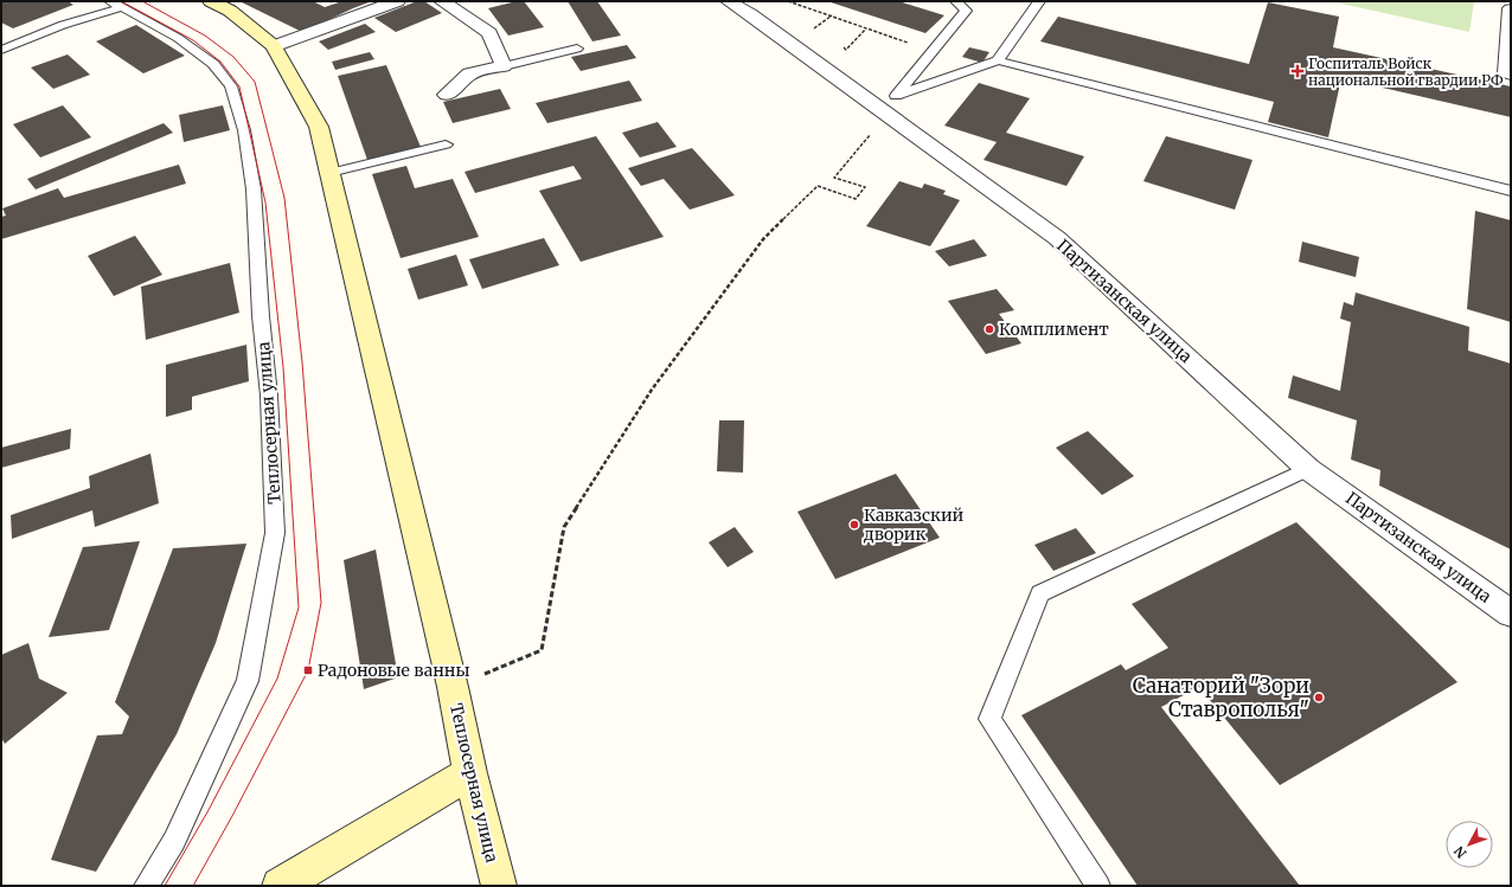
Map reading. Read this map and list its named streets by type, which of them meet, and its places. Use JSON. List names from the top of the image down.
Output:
{
  "streets": {
    "main road": ["Теплосерная улица"],
    "street": ["Партизанская улица"]
  },
  "places": {
    "health": ["Госпиталь Войск национальной гвардии РФ"],
    "other": ["Комплимент", "Кавказский дворик", "Санаторий \"Зори Ставрополья\""],
    "transit": ["Радоновые ванны"]
  },
  "north": "bottom left"
}
